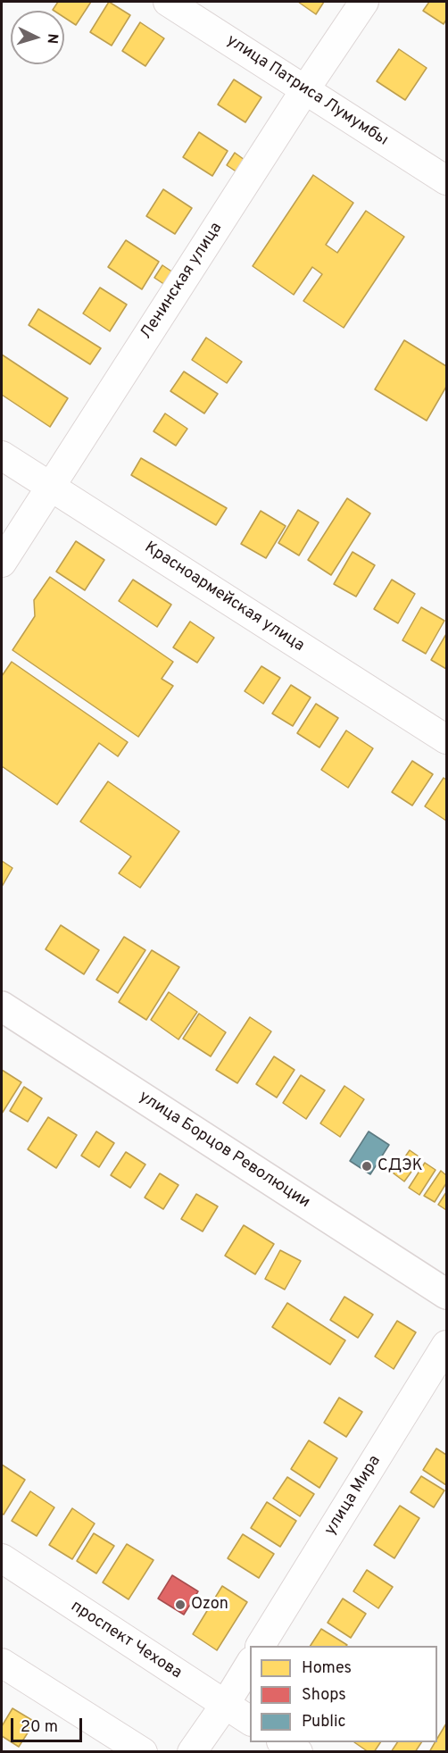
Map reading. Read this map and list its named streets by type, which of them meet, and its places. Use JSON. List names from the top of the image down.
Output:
{
  "streets": {
    "main road": ["улица Борцов Революции"],
    "street": [
      "улица Патриса Лумумбы",
      "Ленинская улица",
      "Красноармейская улица",
      "улица Мира",
      "проспект Чехова"
    ]
  },
  "crossings": [
    ["улица Патриса Лумумбы", "Ленинская улица"],
    ["Ленинская улица", "Красноармейская улица"]
  ],
  "places": ["СДЭК", "Ozon"],
  "legend": ["Homes", "Shops", "Public"],
  "scale_bar": "20 m",
  "north": "right"
}
